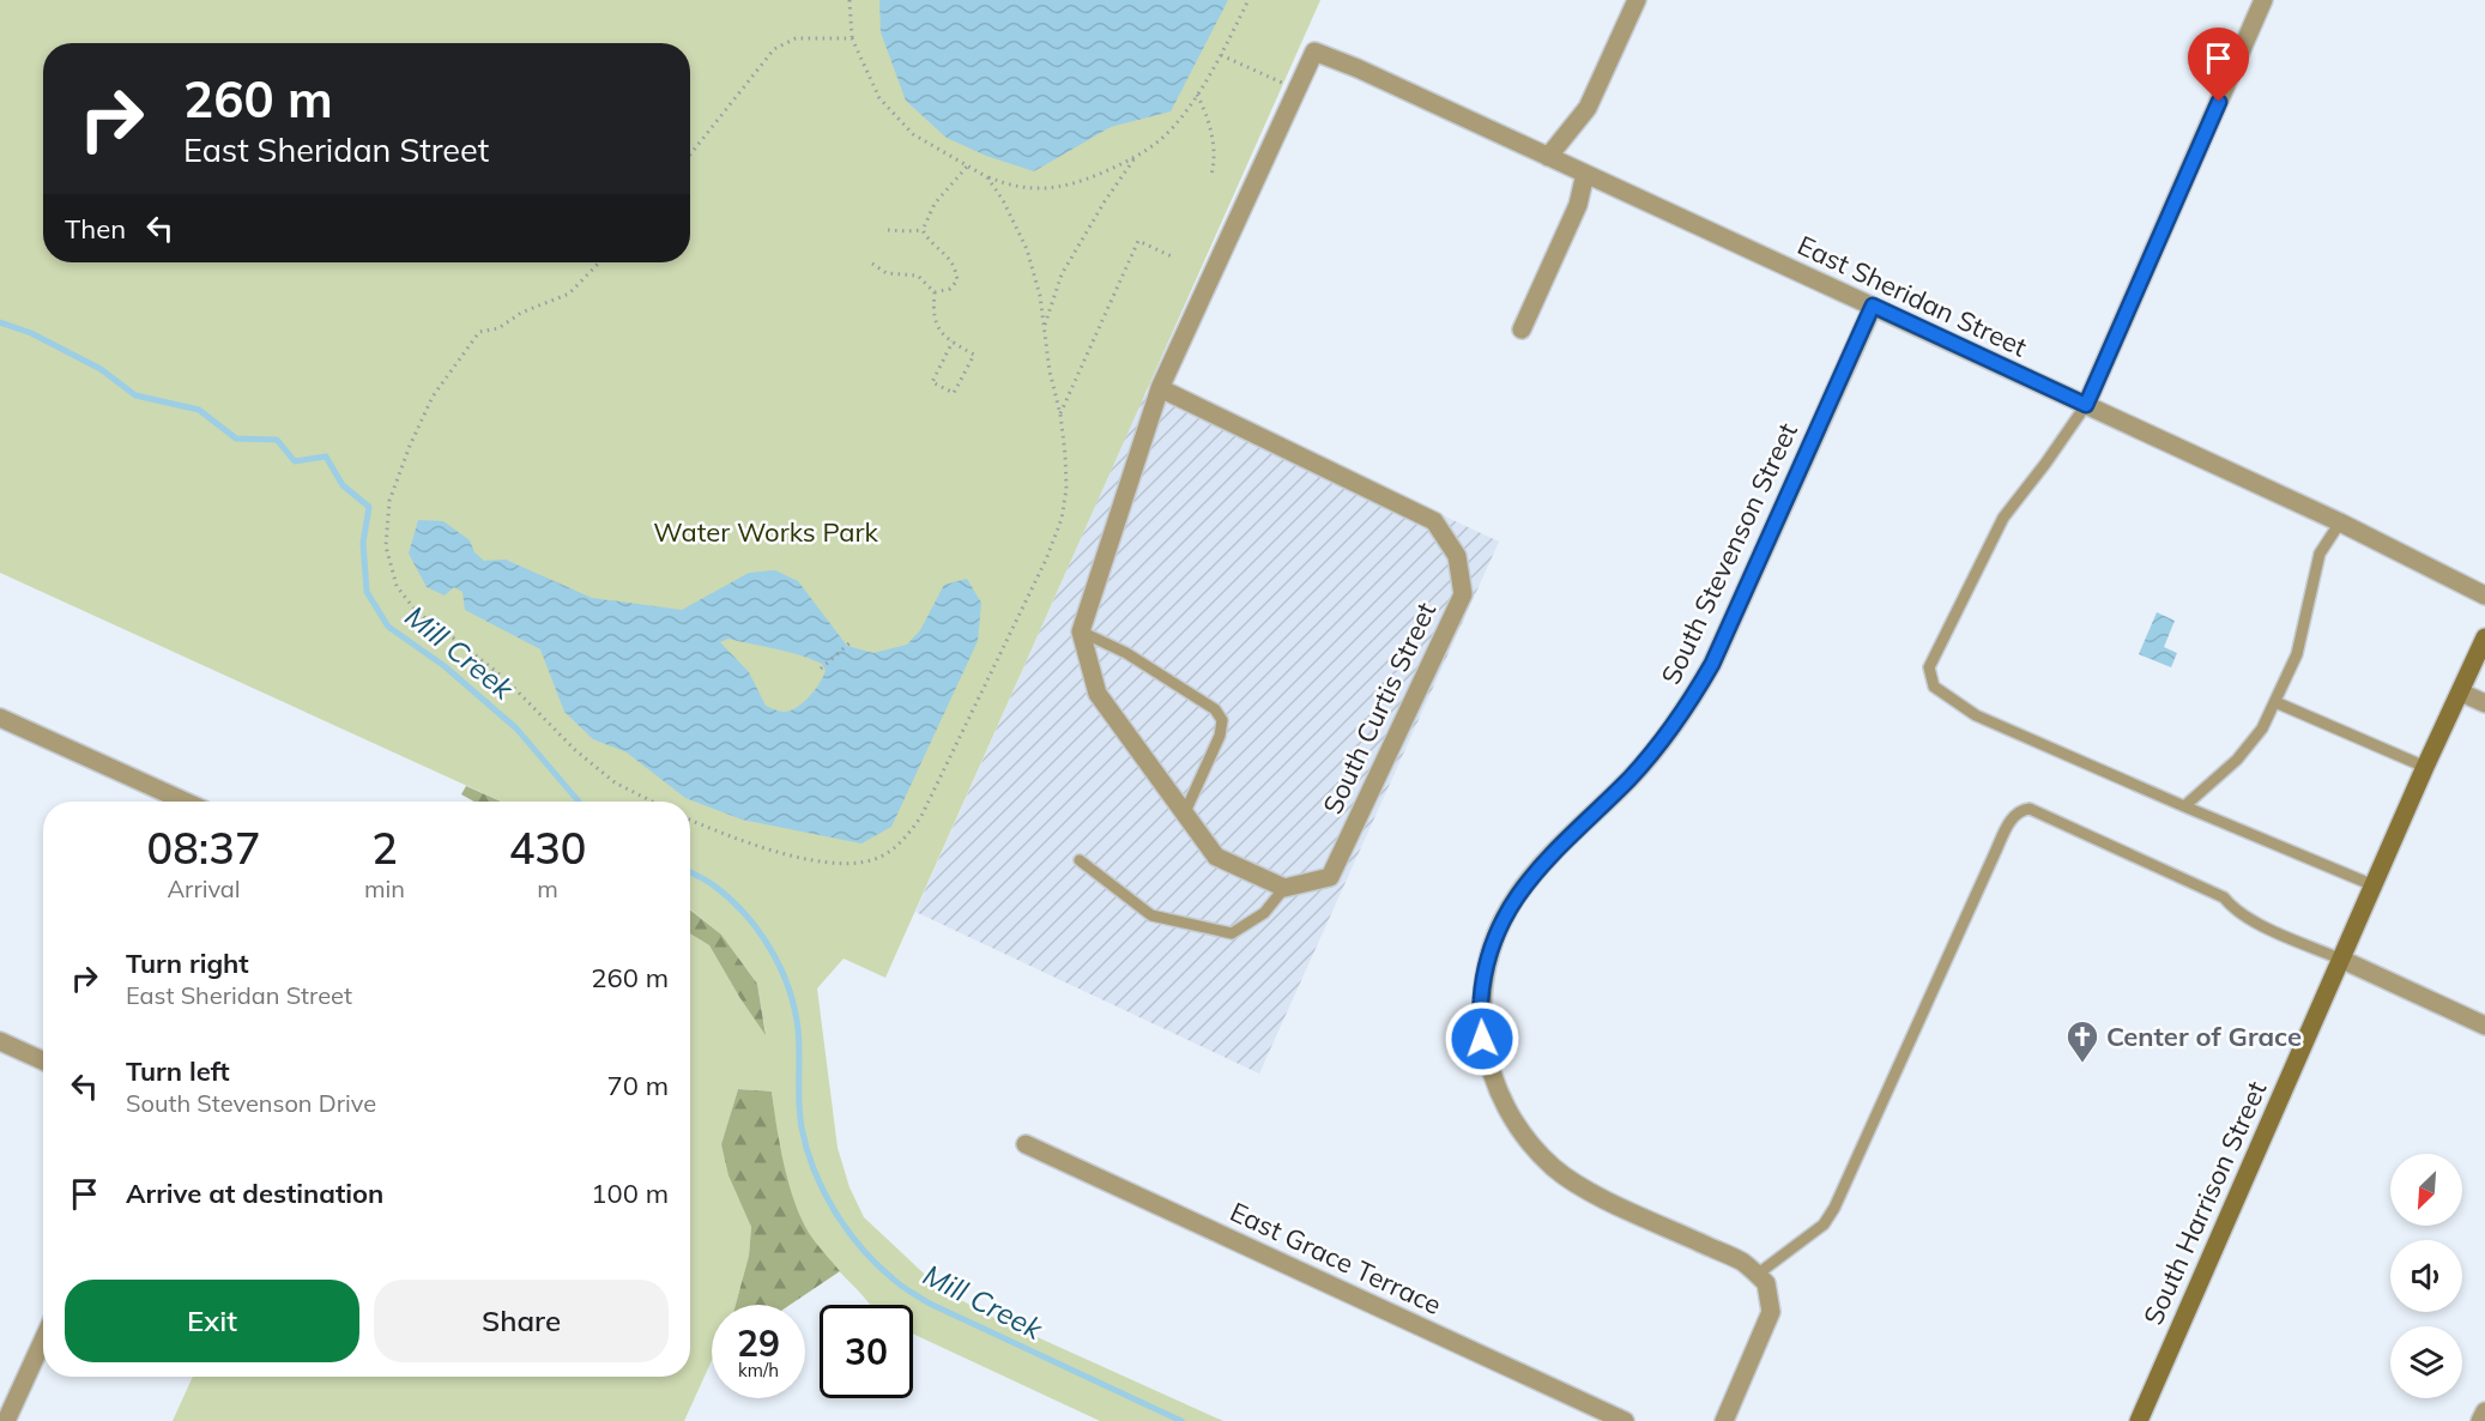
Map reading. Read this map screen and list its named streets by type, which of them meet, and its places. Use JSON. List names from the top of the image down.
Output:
{
  "streets": {
    "street": [
      "East Sheridan Street",
      "South Stevenson Street",
      "South Curtis Street",
      "South Harrison Street",
      "East Grace Terrace"
    ]
  },
  "crossings": [
    ["East Sheridan Street", "South Stevenson Street"]
  ],
  "water": ["Mill Creek"],
  "parks": ["Water Works Park"],
  "places": {
    "church": ["Center of Grace"]
  },
  "north": "bottom left",
  "page": {
    "turn": ["260 m", "East Sheridan Street"],
    "then": "Then",
    "eta": [
      "08:37",
      "Arrival",
      "2",
      "min",
      "430",
      "m"
    ],
    "list": [
      {
        "name": "Turn right",
        "note": "East Sheridan Street",
        "value": "260 m"
      },
      {
        "name": "Turn left",
        "note": "South Stevenson Drive",
        "value": "70 m"
      },
      {
        "name": "Arrive at destination",
        "value": "100 m"
      }
    ],
    "buttons": ["Exit", "Share"],
    "speed": "29 km/h",
    "limit": "30"
  }
}
